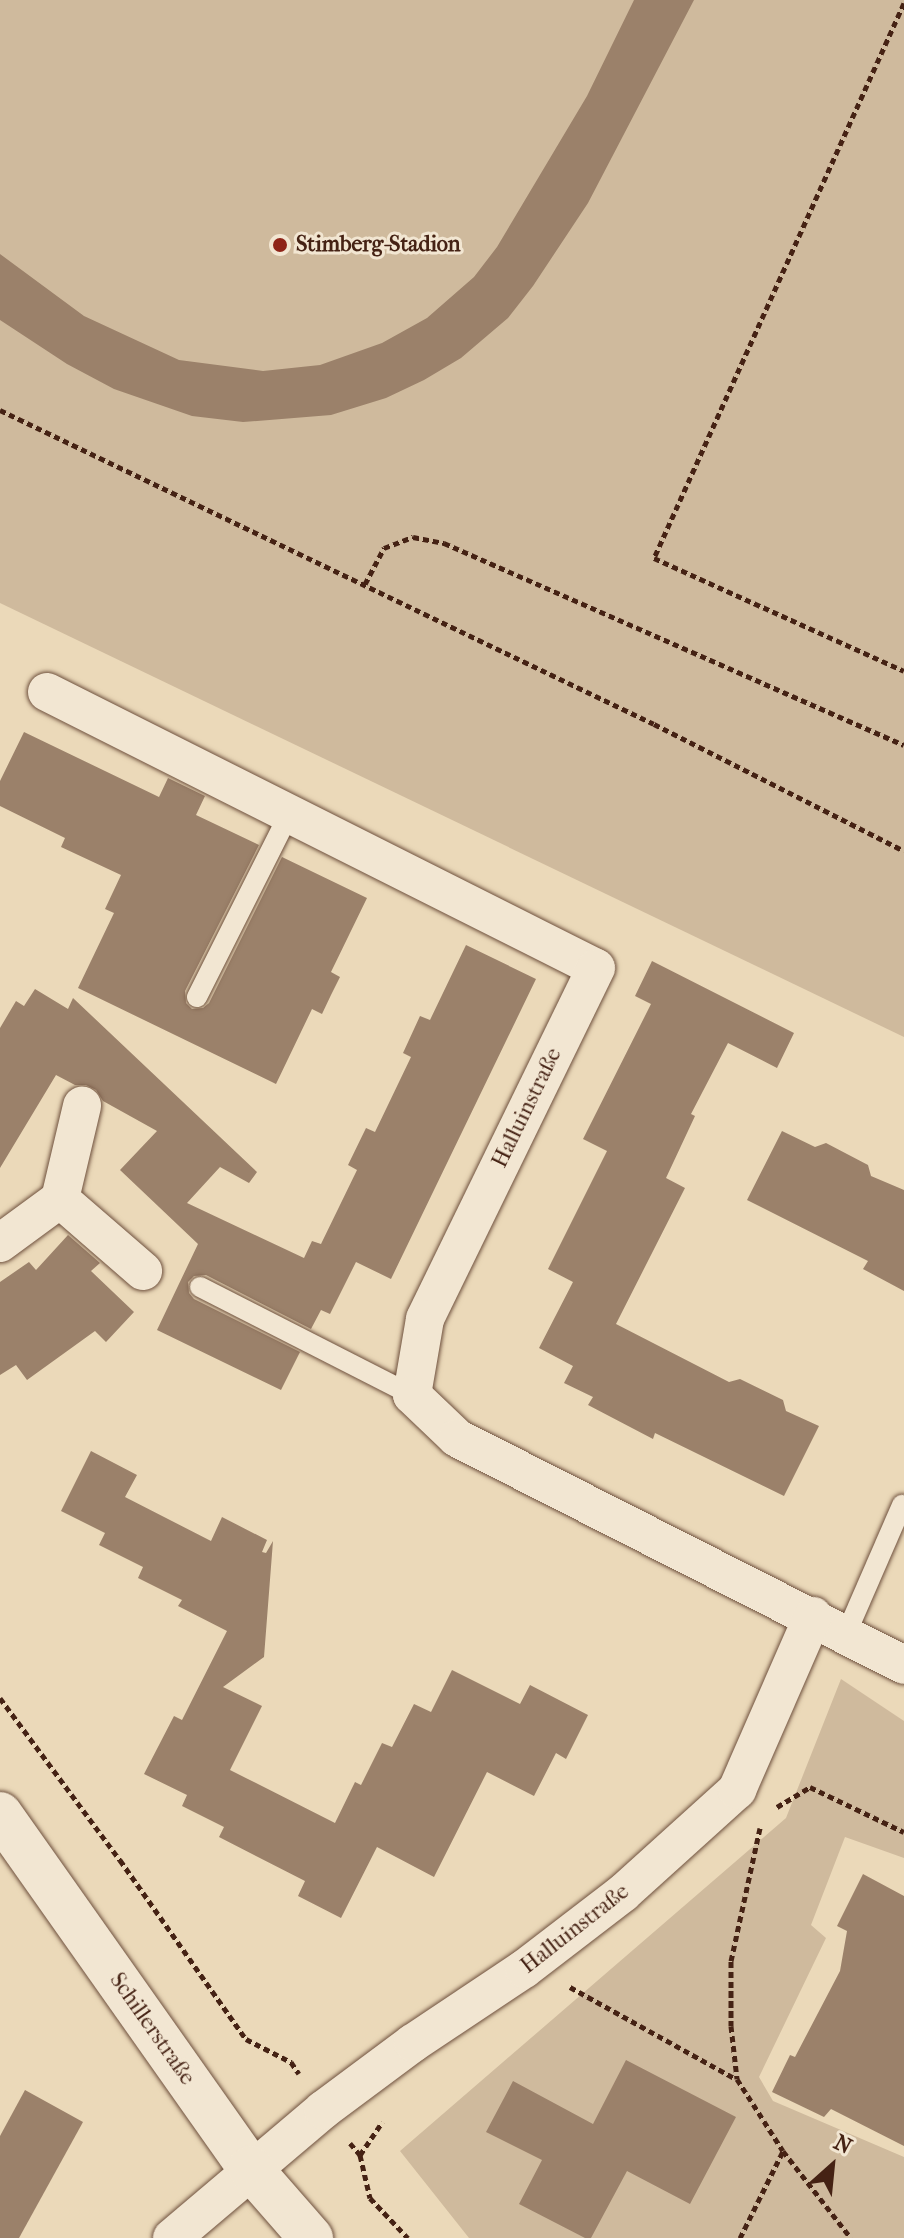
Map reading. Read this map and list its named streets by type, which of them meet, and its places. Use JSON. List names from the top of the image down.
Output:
{
  "streets": {
    "main road": ["Schillerstraße"],
    "street": ["Halluinstraße"]
  },
  "crossings": [
    ["Halluinstraße", "Schillerstraße"]
  ],
  "places": ["Stimberg-Stadion"],
  "north": "top right"
}
